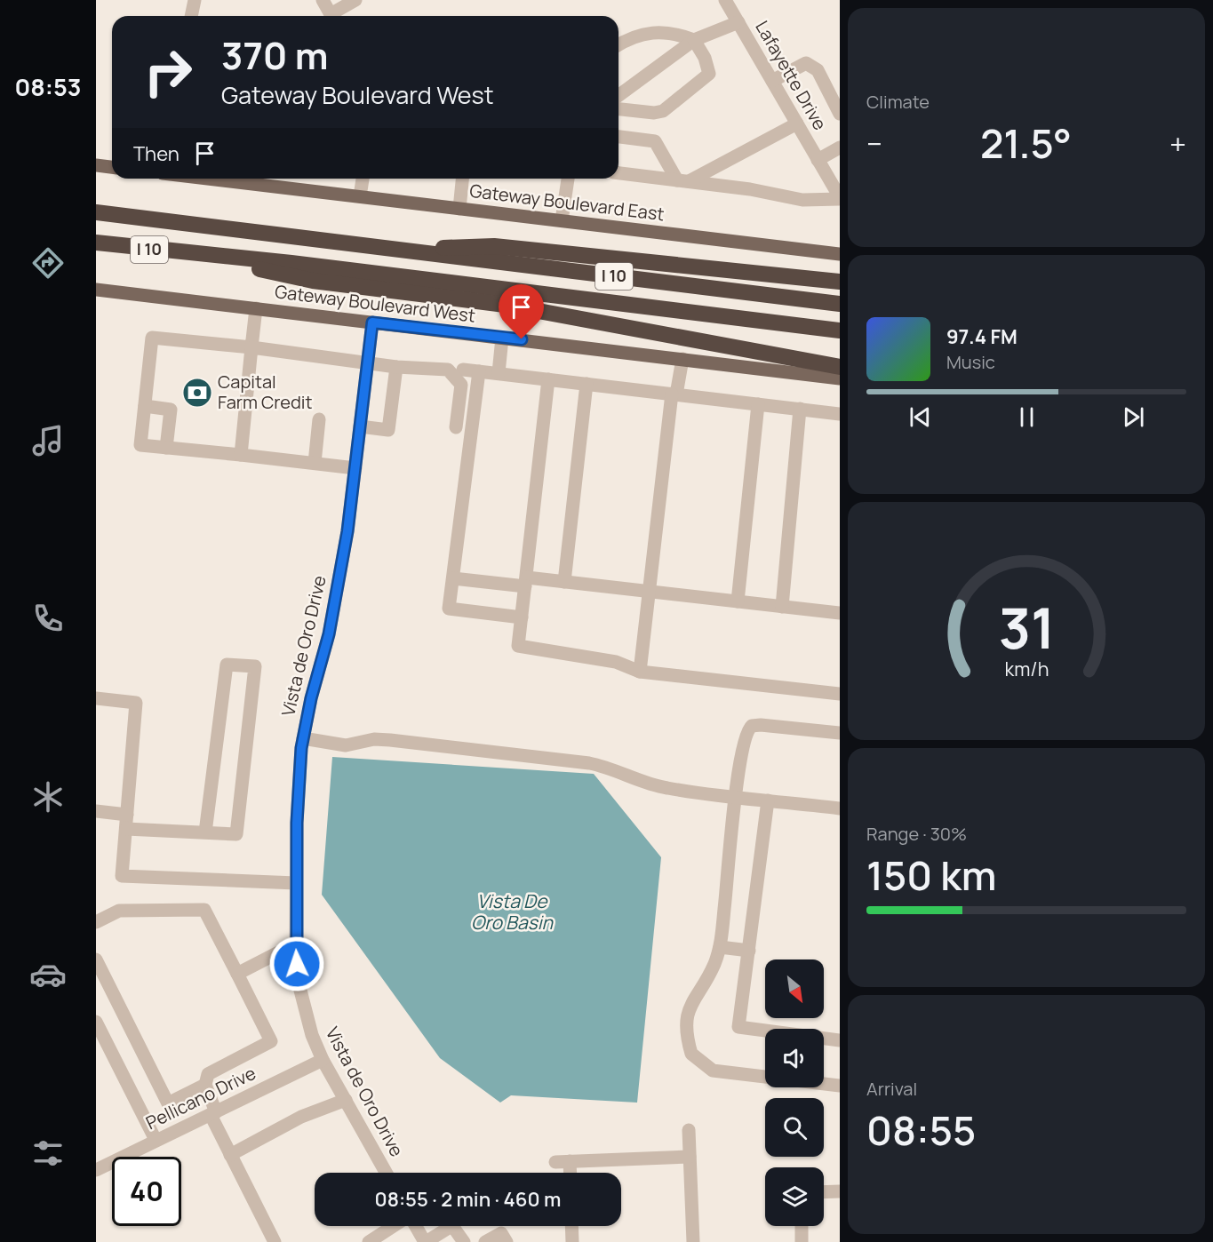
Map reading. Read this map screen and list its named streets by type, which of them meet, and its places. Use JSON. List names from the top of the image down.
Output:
{
  "streets": {
    "highway": ["I 10"],
    "main road": ["Gateway Boulevard East", "Gateway Boulevard West"],
    "street": ["Lafayette Drive", "Vista de Oro Drive", "Pellicano Drive"]
  },
  "crossings": [
    ["Gateway Boulevard West", "Vista de Oro Drive"],
    ["Vista de Oro Drive", "Pellicano Drive"]
  ],
  "water": ["Vista De Oro Basin"],
  "places": {
    "bank": ["Capital Farm Credit"]
  },
  "north": "bottom right",
  "page": {
    "tabs": "08:53",
    "tile": [
      "Climate",
      ["Range · 30%", "150 km"],
      ["Arrival", "08:55"]
    ],
    "turn": ["370 m", "Gateway Boulevard West"],
    "heat": ["−", "21.5°", "+"],
    "then": "Then",
    "song": ["97.4 FM", "Music"],
    "limit": "40",
    "trip": "08:55 · 2 min · 460 m",
    "gauge": ["31", "km/h"]
  }
}
